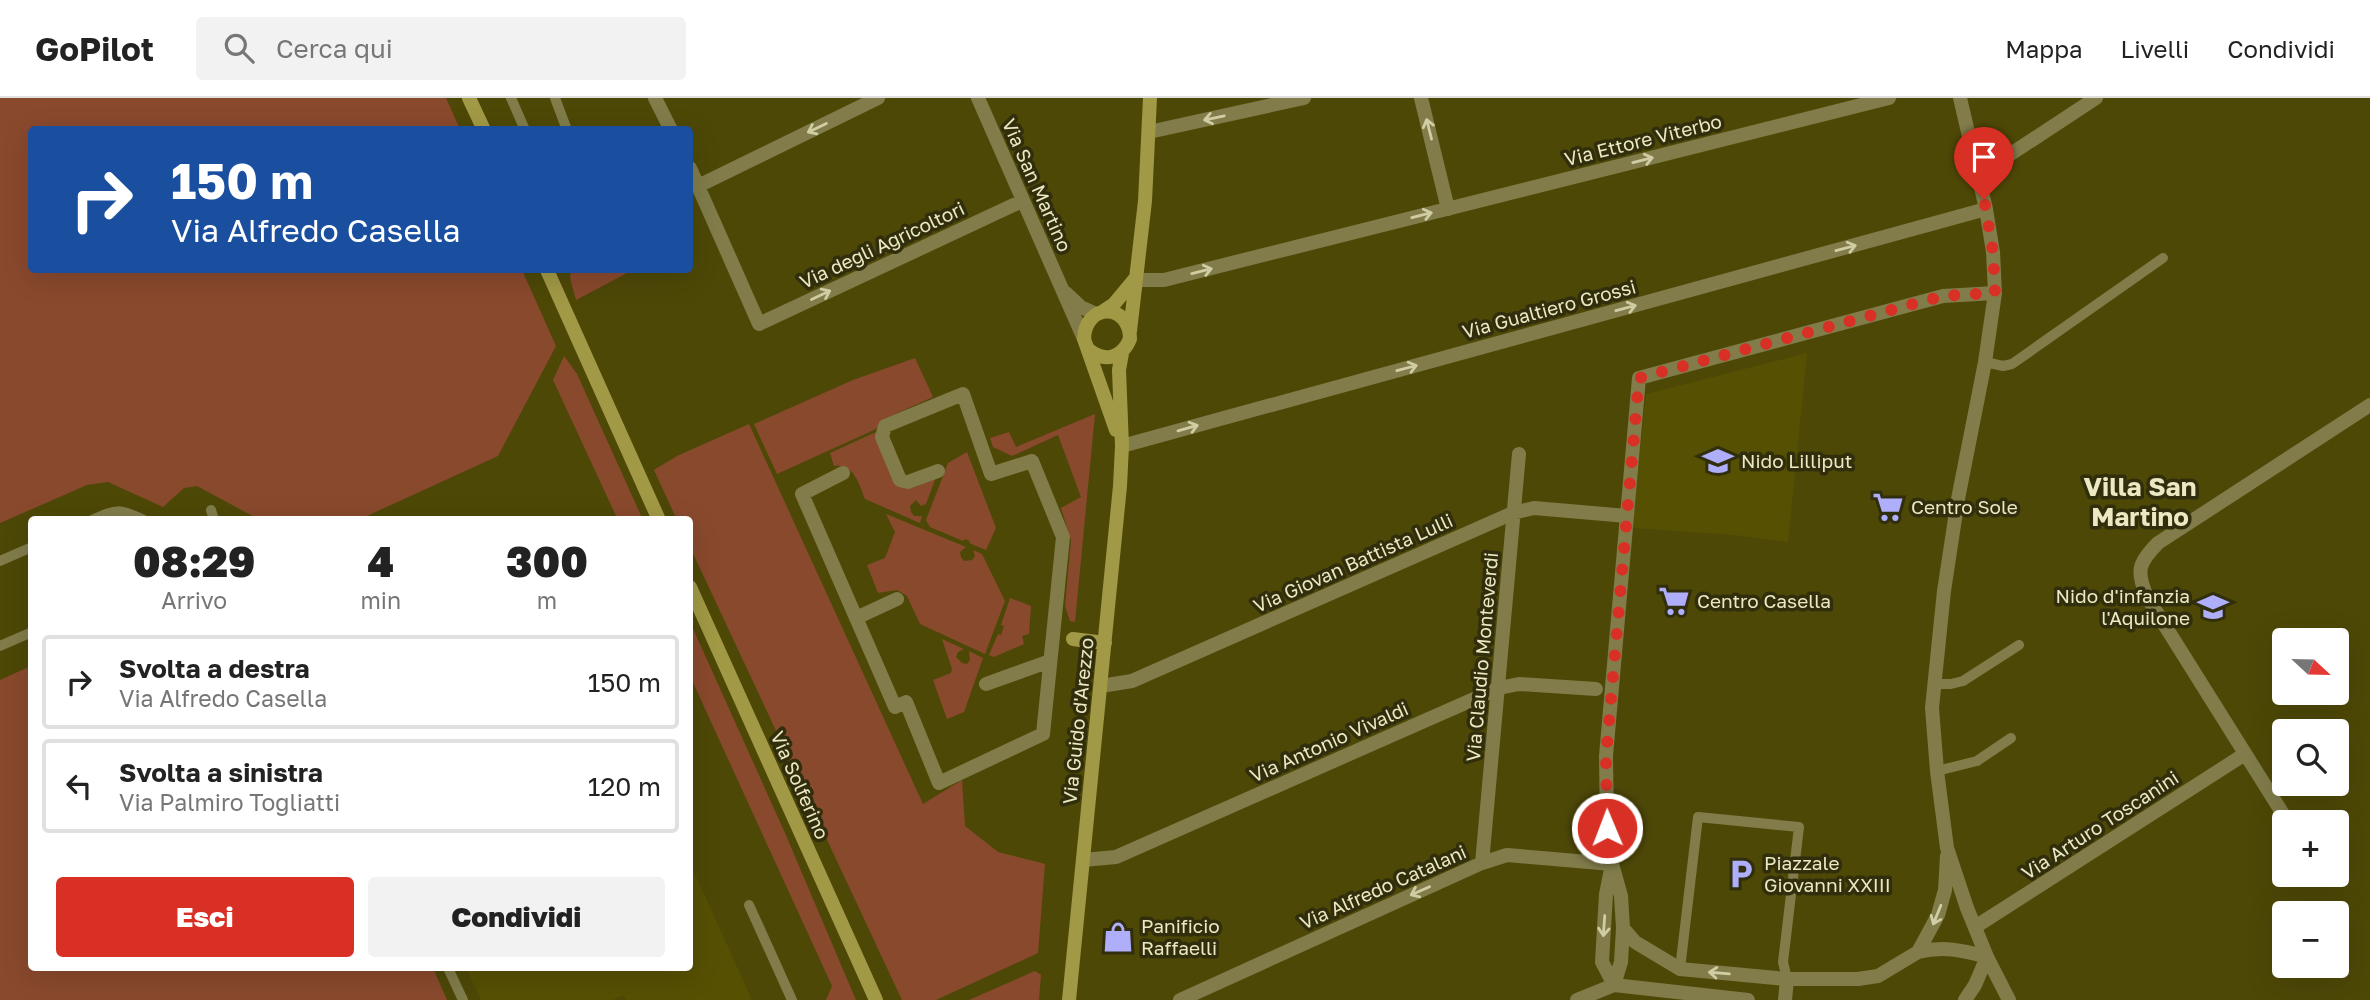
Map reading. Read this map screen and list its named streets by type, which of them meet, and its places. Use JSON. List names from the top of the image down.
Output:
{
  "streets": {
    "street": [
      "Via Ettore Viterbo",
      "Via San Martino",
      "Via degli Agricoltori",
      "Via Gualtiero Grossi",
      "Via Giovan Battista Lulli",
      "Via Claudio Monteverdi",
      "Via Guido d'Arezzo",
      "Via Antonio Vivaldi",
      "Via Solferino",
      "Via Arturo Toscanini",
      "Via Alfredo Catalani"
    ]
  },
  "crossings": [
    ["Via San Martino", "Via degli Agricoltori"],
    ["Via San Martino", "Via Guido d'Arezzo"],
    ["Via Gualtiero Grossi", "Via Guido d'Arezzo"],
    ["Via Giovan Battista Lulli", "Via Claudio Monteverdi"],
    ["Via Giovan Battista Lulli", "Via Guido d'Arezzo"],
    ["Via Claudio Monteverdi", "Via Antonio Vivaldi"],
    ["Via Claudio Monteverdi", "Via Alfredo Catalani"],
    ["Via Guido d'Arezzo", "Via Antonio Vivaldi"]
  ],
  "one_way": ["Via Ettore Viterbo", "Via Gualtiero Grossi", "Via Alfredo Catalani"],
  "districts": ["Villa San Martino"],
  "places": {
    "school or university": ["Nido Lilliput", "Nido d'infanzia l'Aquilone"],
    "supermarket": ["Centro Sole", "Centro Casella"],
    "parking": ["Piazzale Giovanni XXIII"],
    "shop": ["Panificio Raffaelli"]
  },
  "north": "right",
  "page": {
    "header": "GoPilot",
    "search": "Cerca qui",
    "nav": ["Mappa", "Livelli", "Condividi"],
    "turn": ["150 m", "Via Alfredo Casella"],
    "eta": [
      "08:29",
      "Arrivo",
      "4",
      "min",
      "300",
      "m"
    ],
    "map_buttons": ["+", "−"],
    "list": [
      {
        "name": "Svolta a destra",
        "note": "Via Alfredo Casella",
        "value": "150 m"
      },
      {
        "name": "Svolta a sinistra",
        "note": "Via Palmiro Togliatti",
        "value": "120 m"
      }
    ],
    "buttons": ["Esci", "Condividi"]
  }
}
